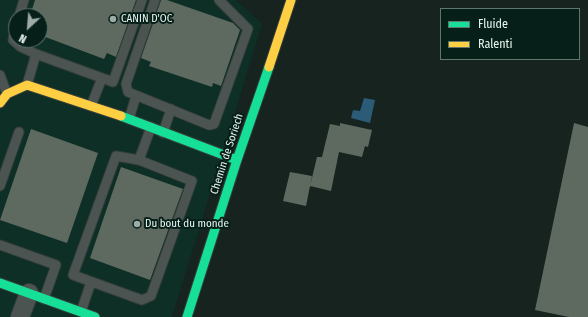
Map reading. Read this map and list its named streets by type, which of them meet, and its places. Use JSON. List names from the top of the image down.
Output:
{
  "streets": {
    "street": ["Chemin de Soriech"]
  },
  "places": ["CANIN D'OC", "Du bout du monde"],
  "legend": ["Fluide", "Ralenti"],
  "north": "bottom left"
}
